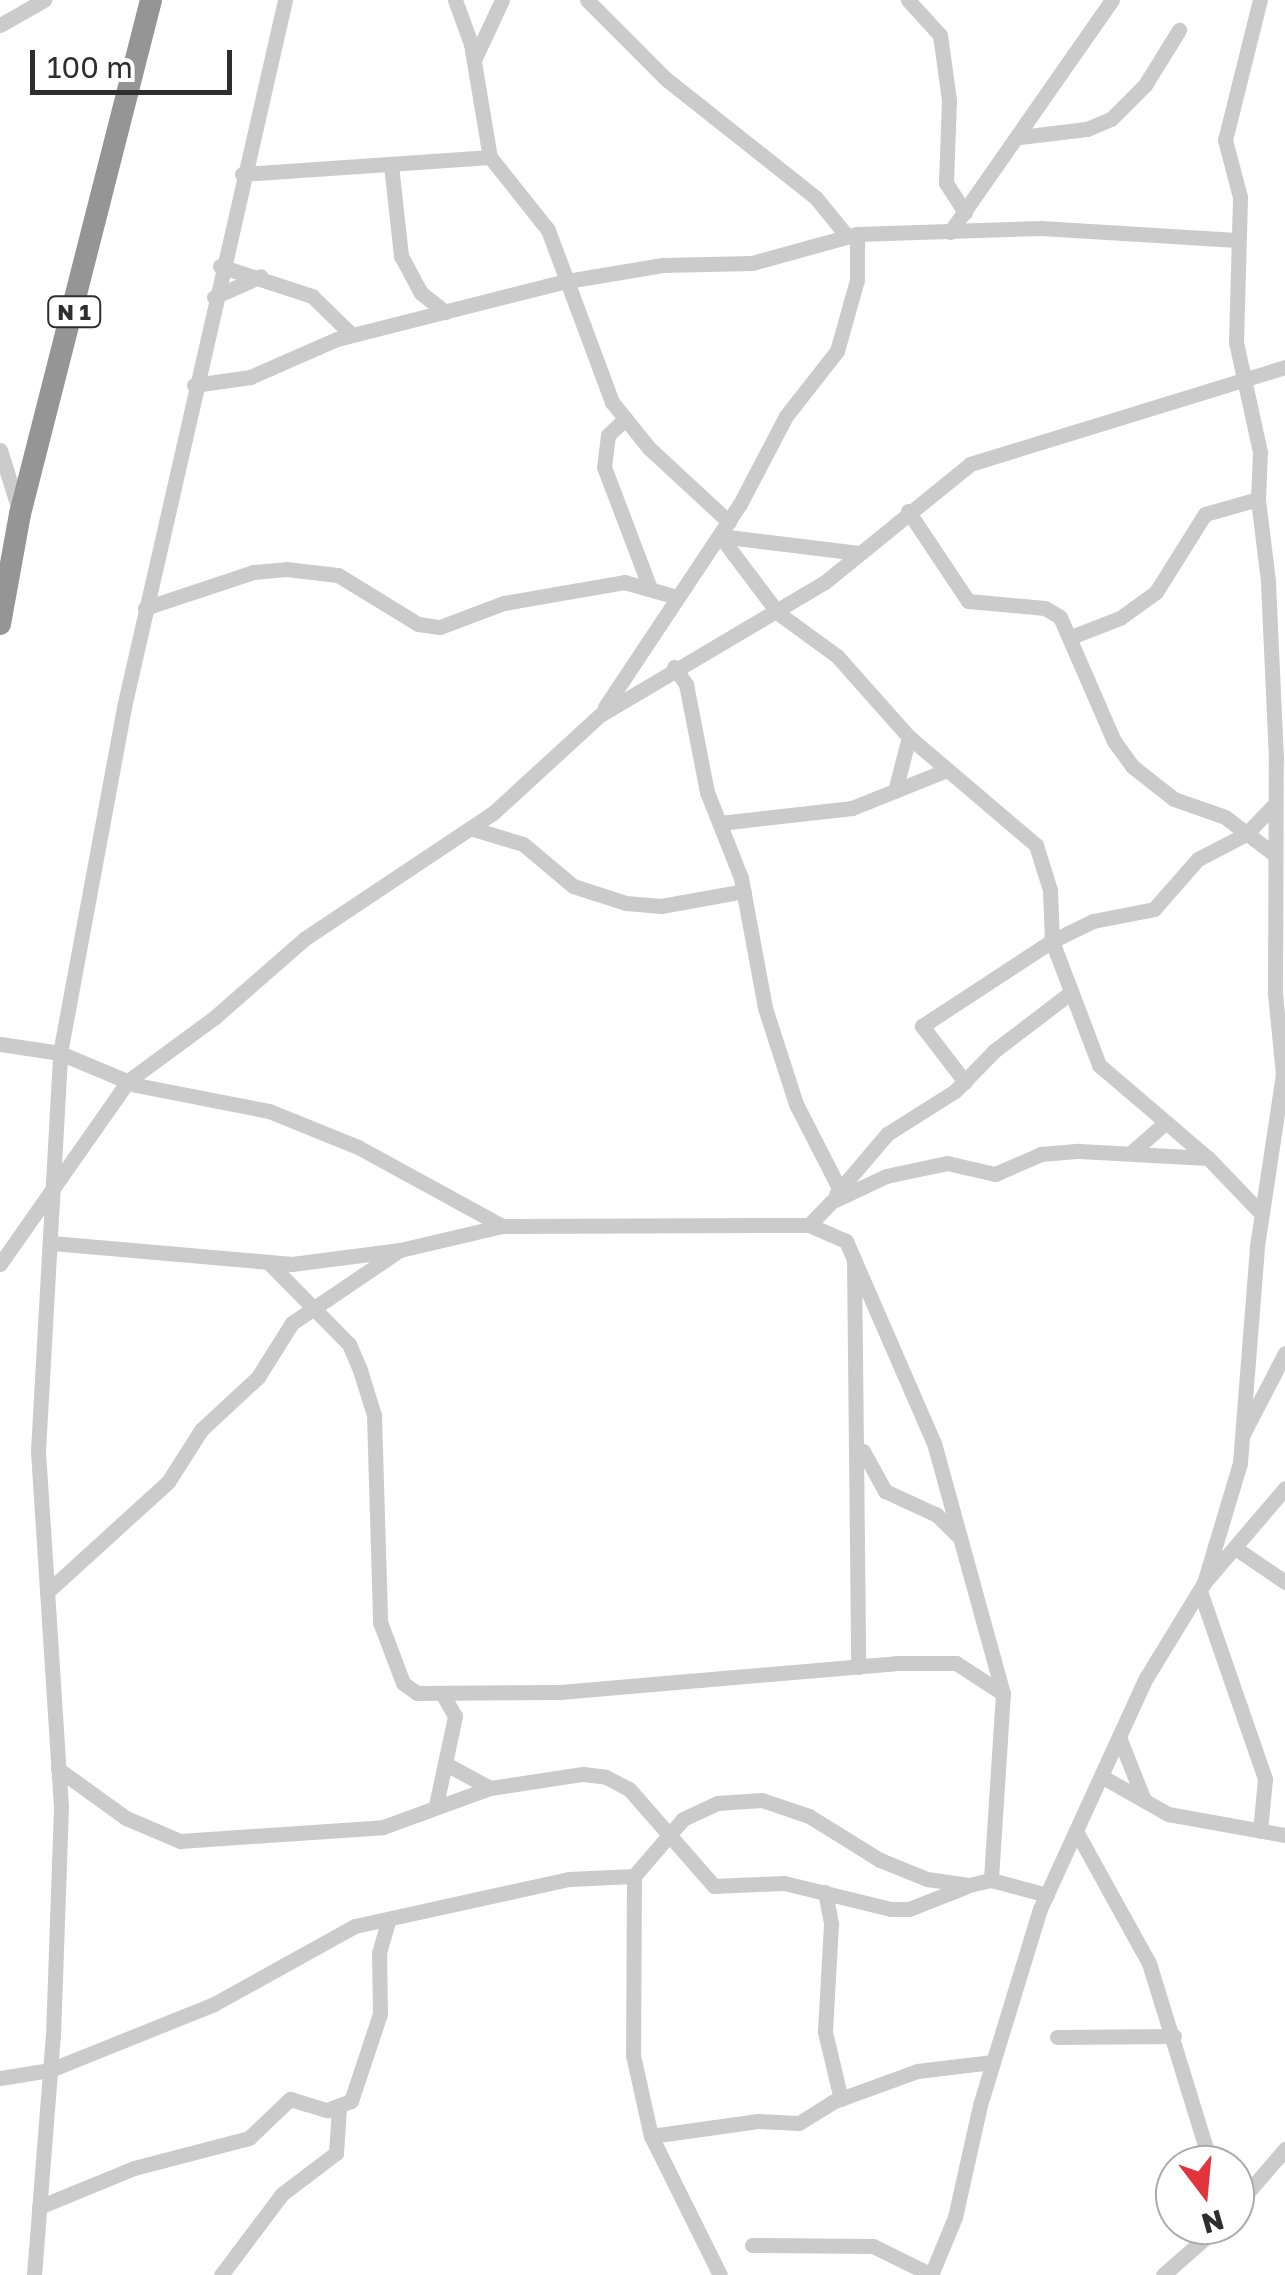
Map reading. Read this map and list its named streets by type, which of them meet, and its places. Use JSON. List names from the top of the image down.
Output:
{
  "streets": {
    "highway": ["N 1"]
  },
  "scale_bar": "100 m",
  "north": "bottom"
}
